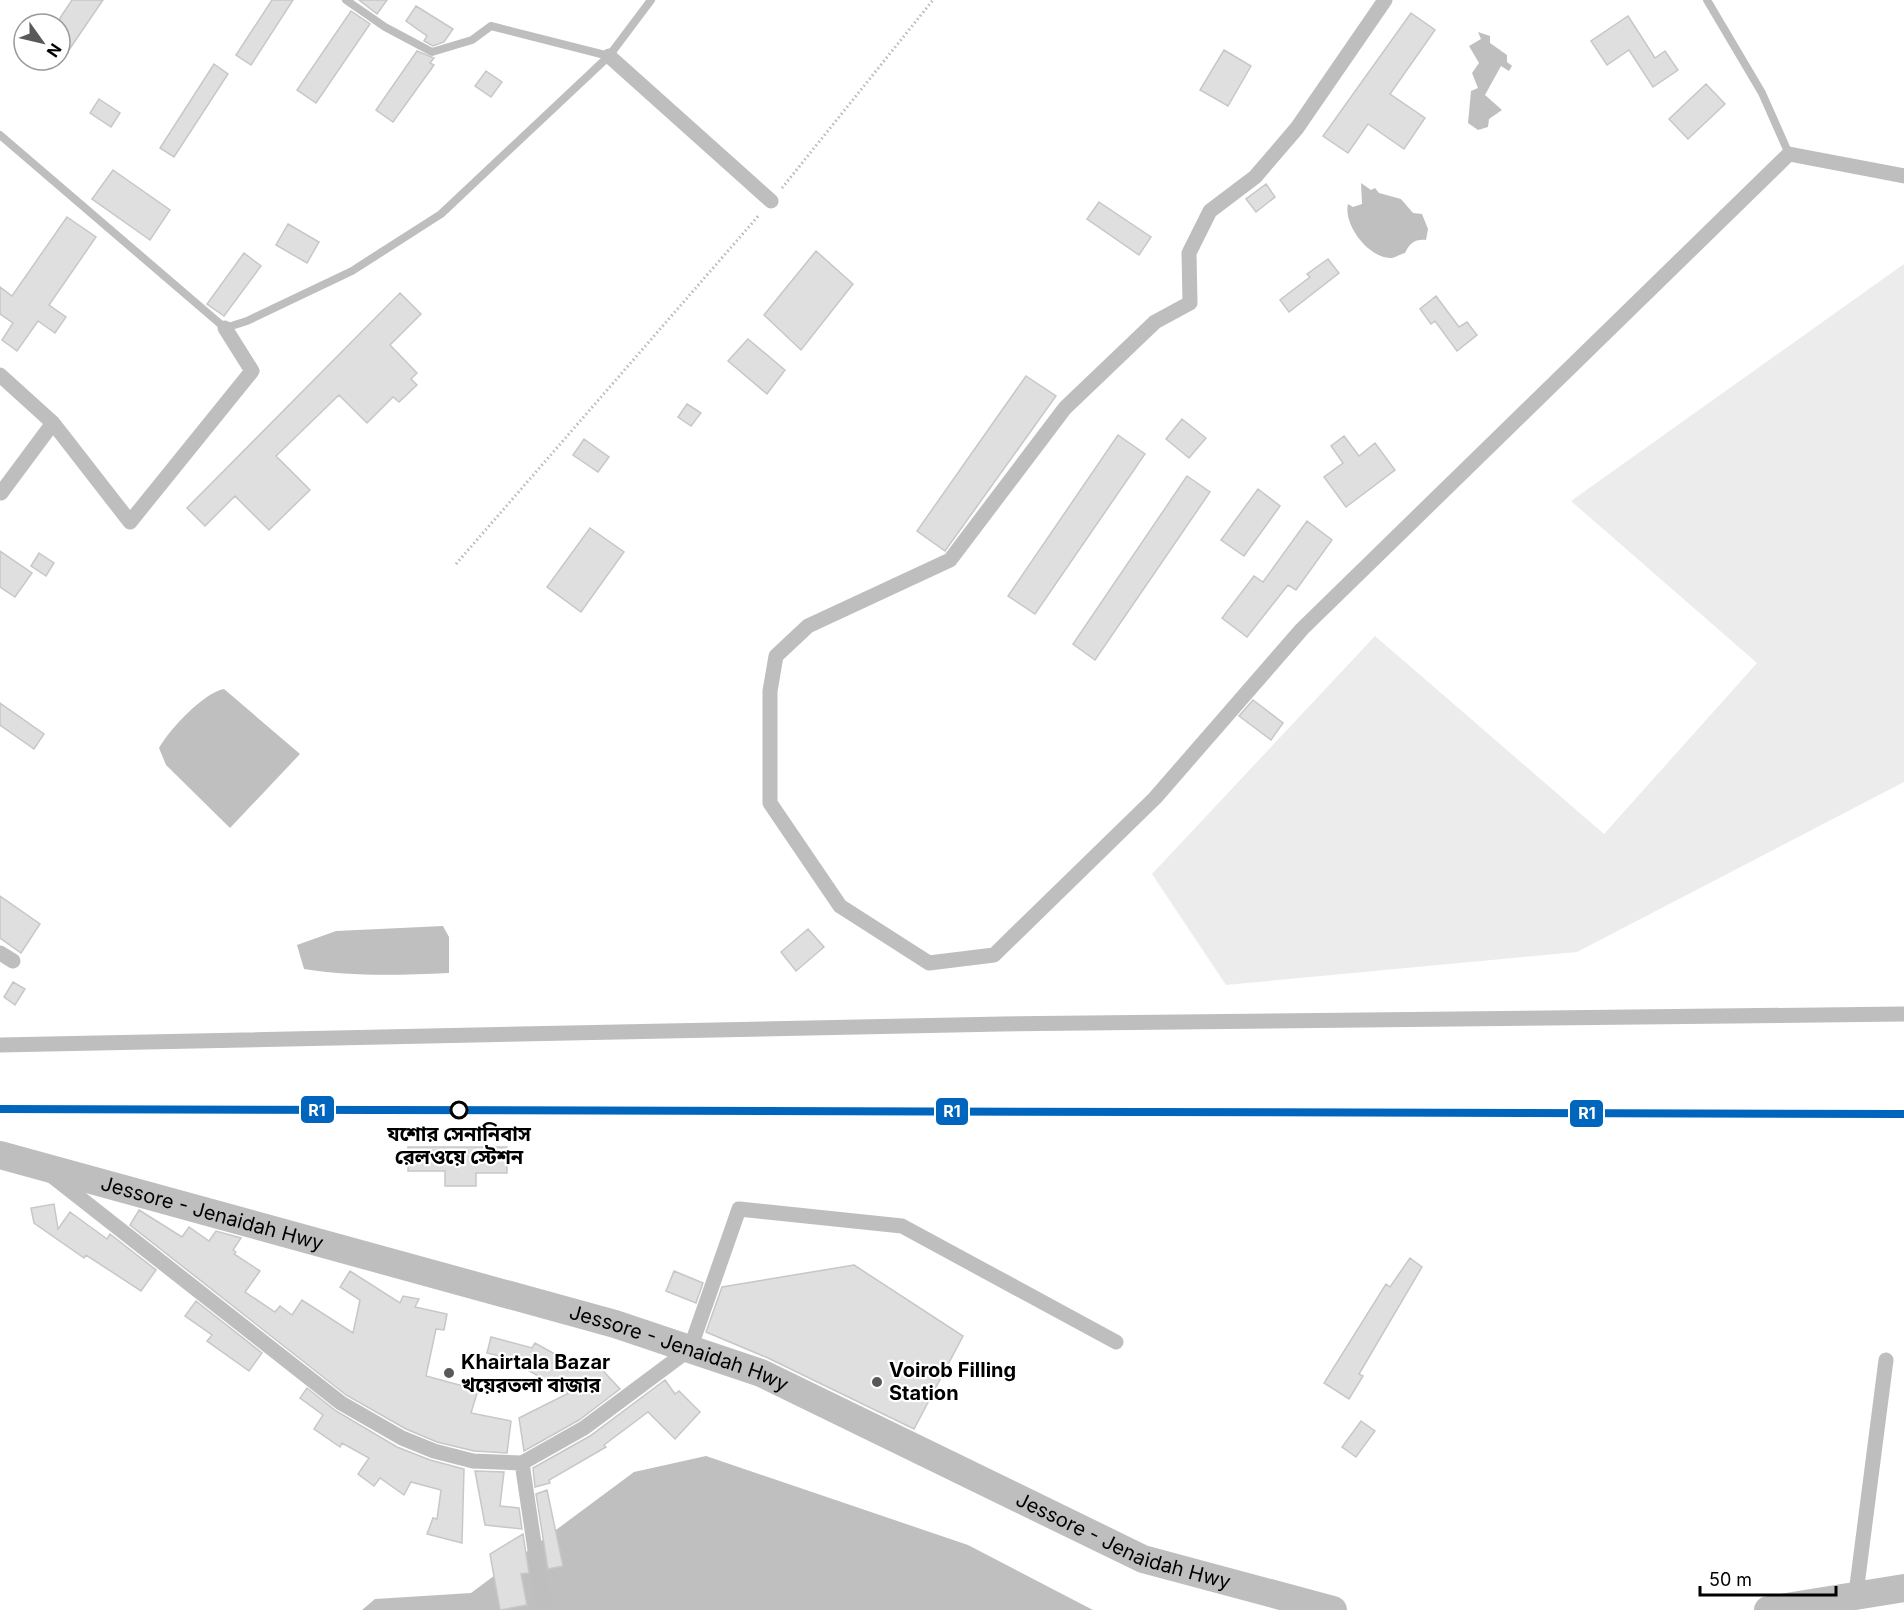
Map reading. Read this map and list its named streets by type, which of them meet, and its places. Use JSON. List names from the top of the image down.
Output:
{
  "streets": {
    "highway": ["Jessore - Jenaidah Hwy"]
  },
  "places": ["যশোর সেনানিবাস রেলওয়ে স্টেশন", "Khairtala Bazar খয়েরতলা বাজার", "Voirob Filling Station"],
  "lines": ["transit line R1"],
  "scale_bar": "50 m",
  "north": "bottom right"
}
